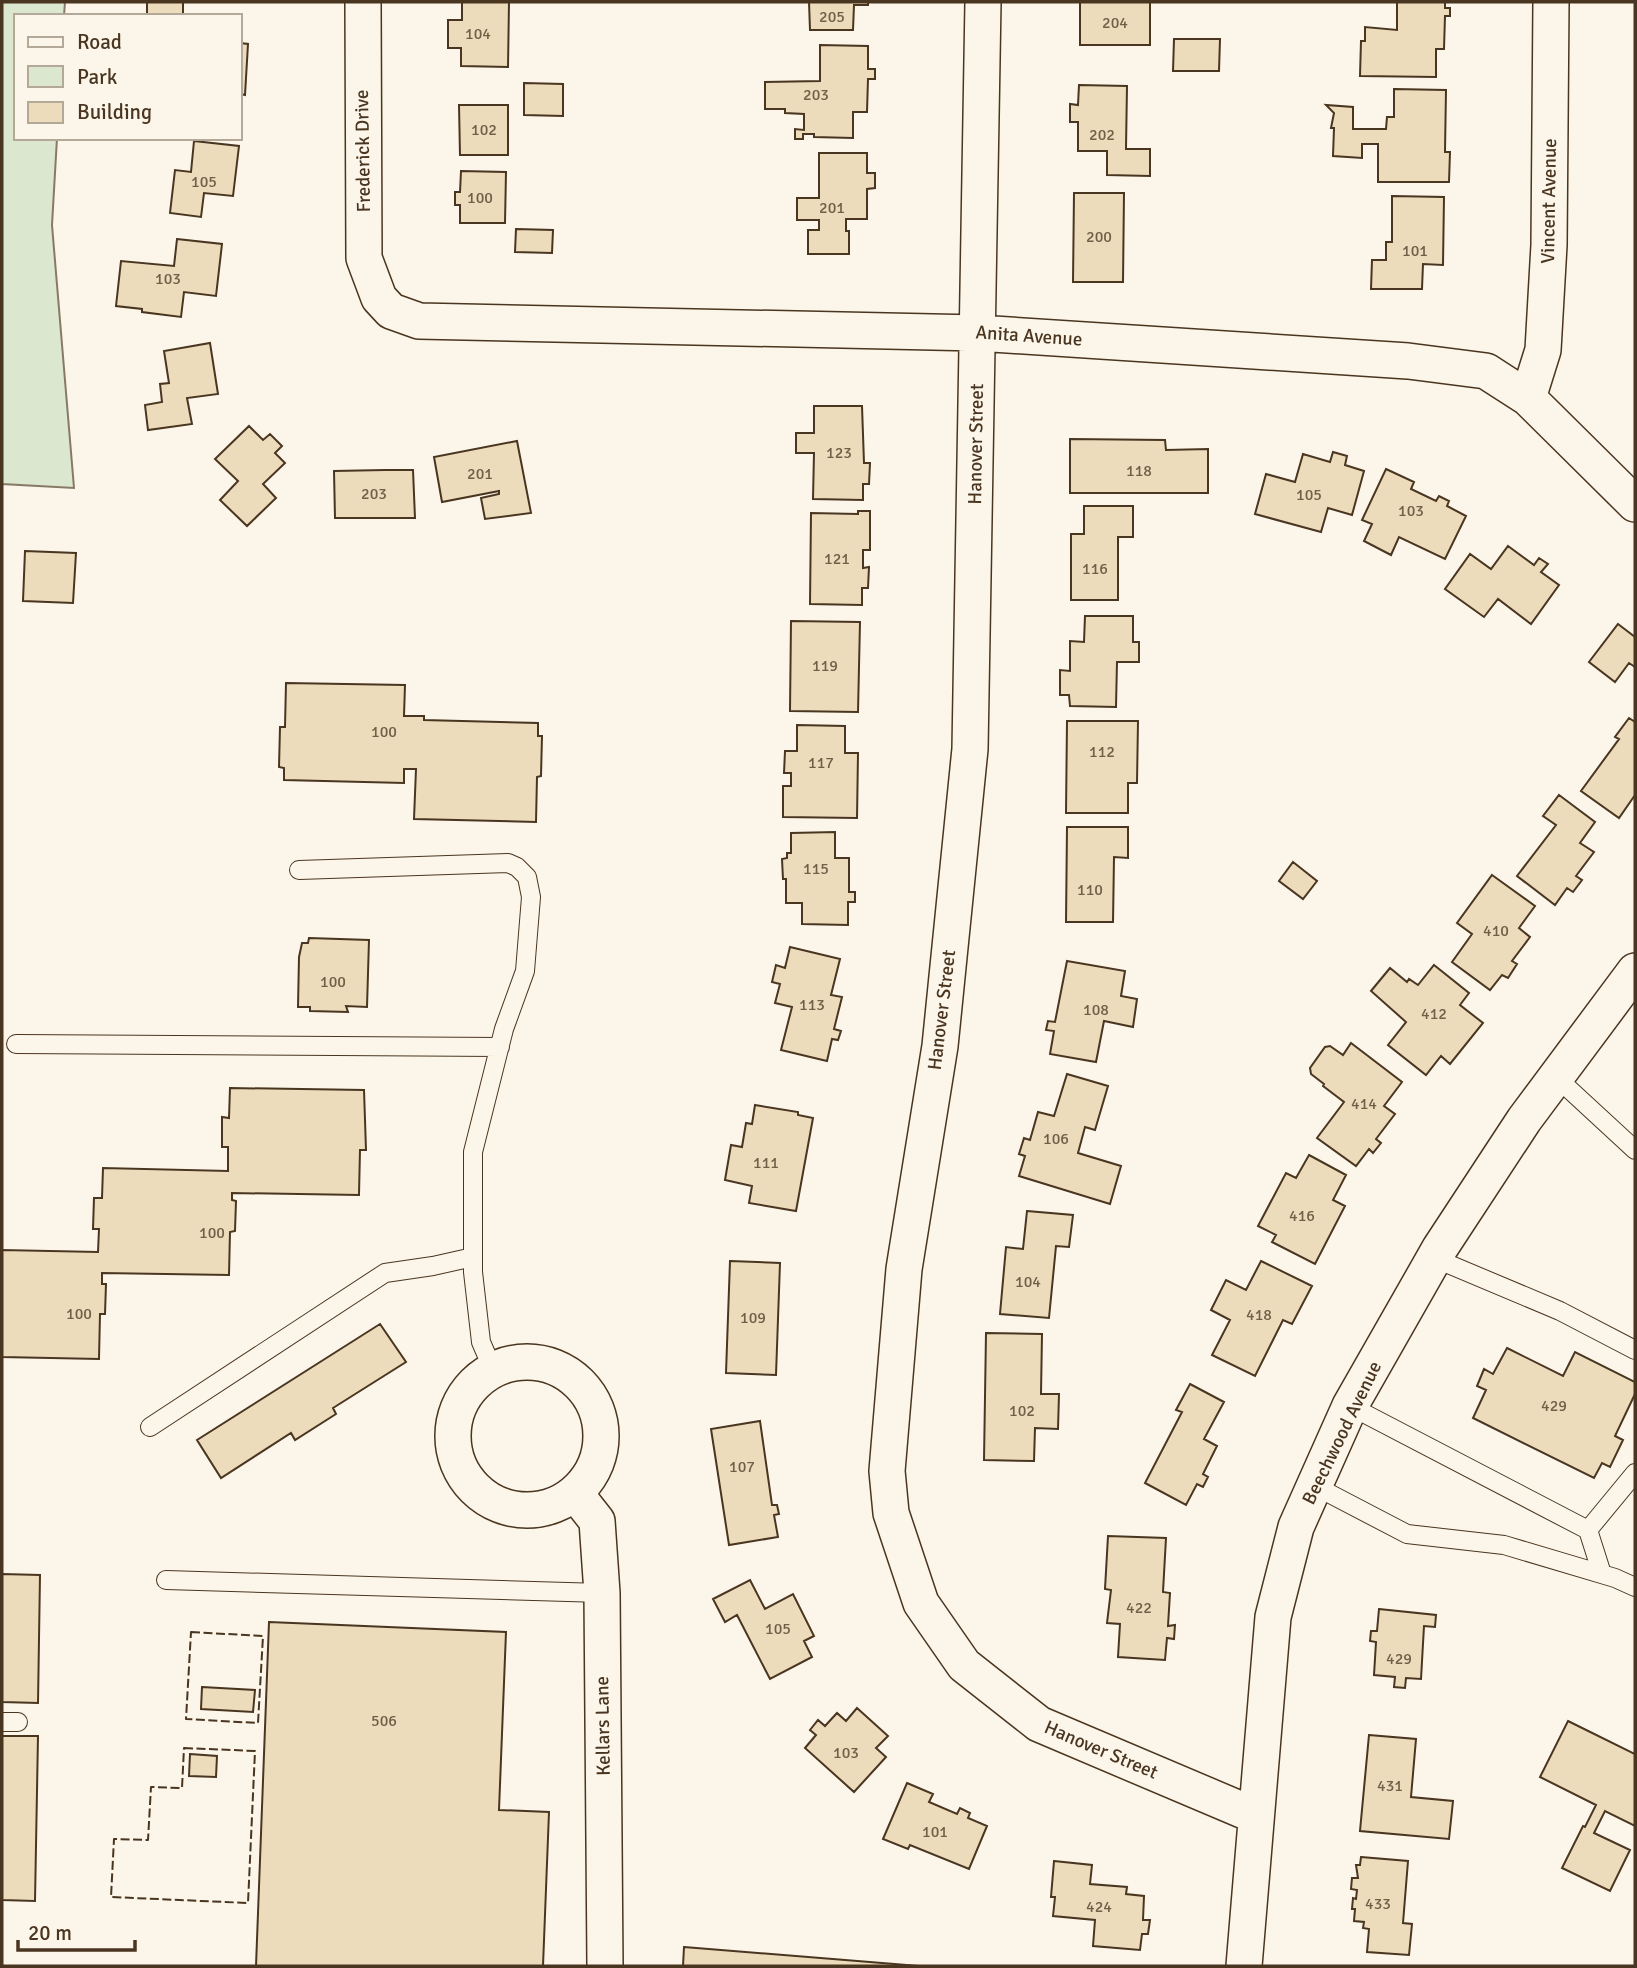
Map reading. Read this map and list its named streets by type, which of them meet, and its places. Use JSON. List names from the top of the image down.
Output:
{
  "streets": {
    "street": [
      "Frederick Drive",
      "Vincent Avenue",
      "Anita Avenue",
      "Hanover Street",
      "Beechwood Avenue",
      "Kellars Lane"
    ]
  },
  "crossings": [
    ["Frederick Drive", "Anita Avenue"],
    ["Vincent Avenue", "Anita Avenue"],
    ["Anita Avenue", "Hanover Street"],
    ["Hanover Street", "Beechwood Avenue"]
  ],
  "house_numbers": [
    "205",
    "204",
    "104",
    "203",
    "102",
    "202",
    "105",
    "100",
    "201",
    "200",
    "101",
    "103",
    "123",
    "118",
    "201",
    "203",
    "105",
    "103",
    "121",
    "116",
    "119",
    "100",
    "112",
    "117",
    "115",
    "110",
    "410",
    "100",
    "113",
    "108",
    "412",
    "414",
    "106",
    "111",
    "416",
    "100",
    "104",
    "100",
    "418",
    "109",
    "429",
    "102",
    "107",
    "422",
    "105",
    "429",
    "506",
    "103",
    "431",
    "101",
    "433",
    "424"
  ],
  "legend": ["Road", "Park", "Building"],
  "scale_bar": "20 m"
}
